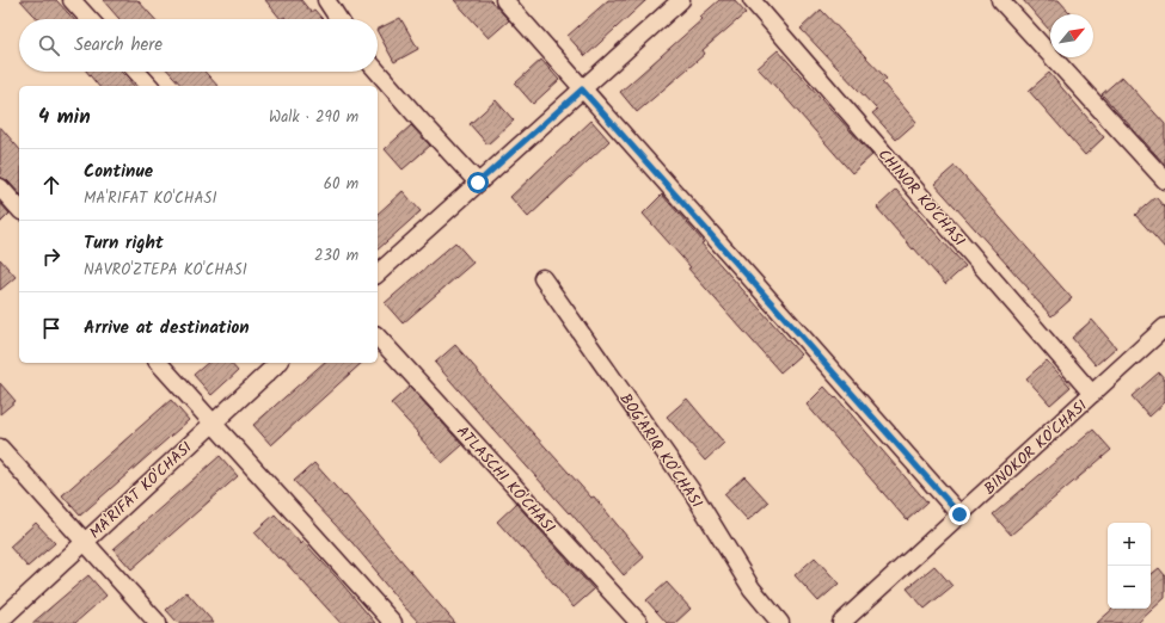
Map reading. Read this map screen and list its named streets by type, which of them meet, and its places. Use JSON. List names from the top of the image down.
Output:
{
  "streets": {
    "street": [
      "CHINOR KO'CHASI",
      "BINOKOR KO'CHASI",
      "BOG'ARIQ KO'CHASI",
      "ATLASCHI KO'CHASI",
      "MA'RIFAT KO'CHASI"
    ]
  },
  "crossings": [
    ["CHINOR KO'CHASI", "BINOKOR KO'CHASI"]
  ],
  "north": "top right",
  "page": {
    "search": "Search here",
    "heading": ["4 min", "Walk · 290 m"],
    "list": [
      ["Continue", "MA'RIFAT KO'CHASI", "60 m"],
      ["Turn right", "NAVRO'ZTEPA KO'CHASI", "230 m"],
      "Arrive at destination"
    ],
    "map_buttons": ["+", "−"]
  }
}
